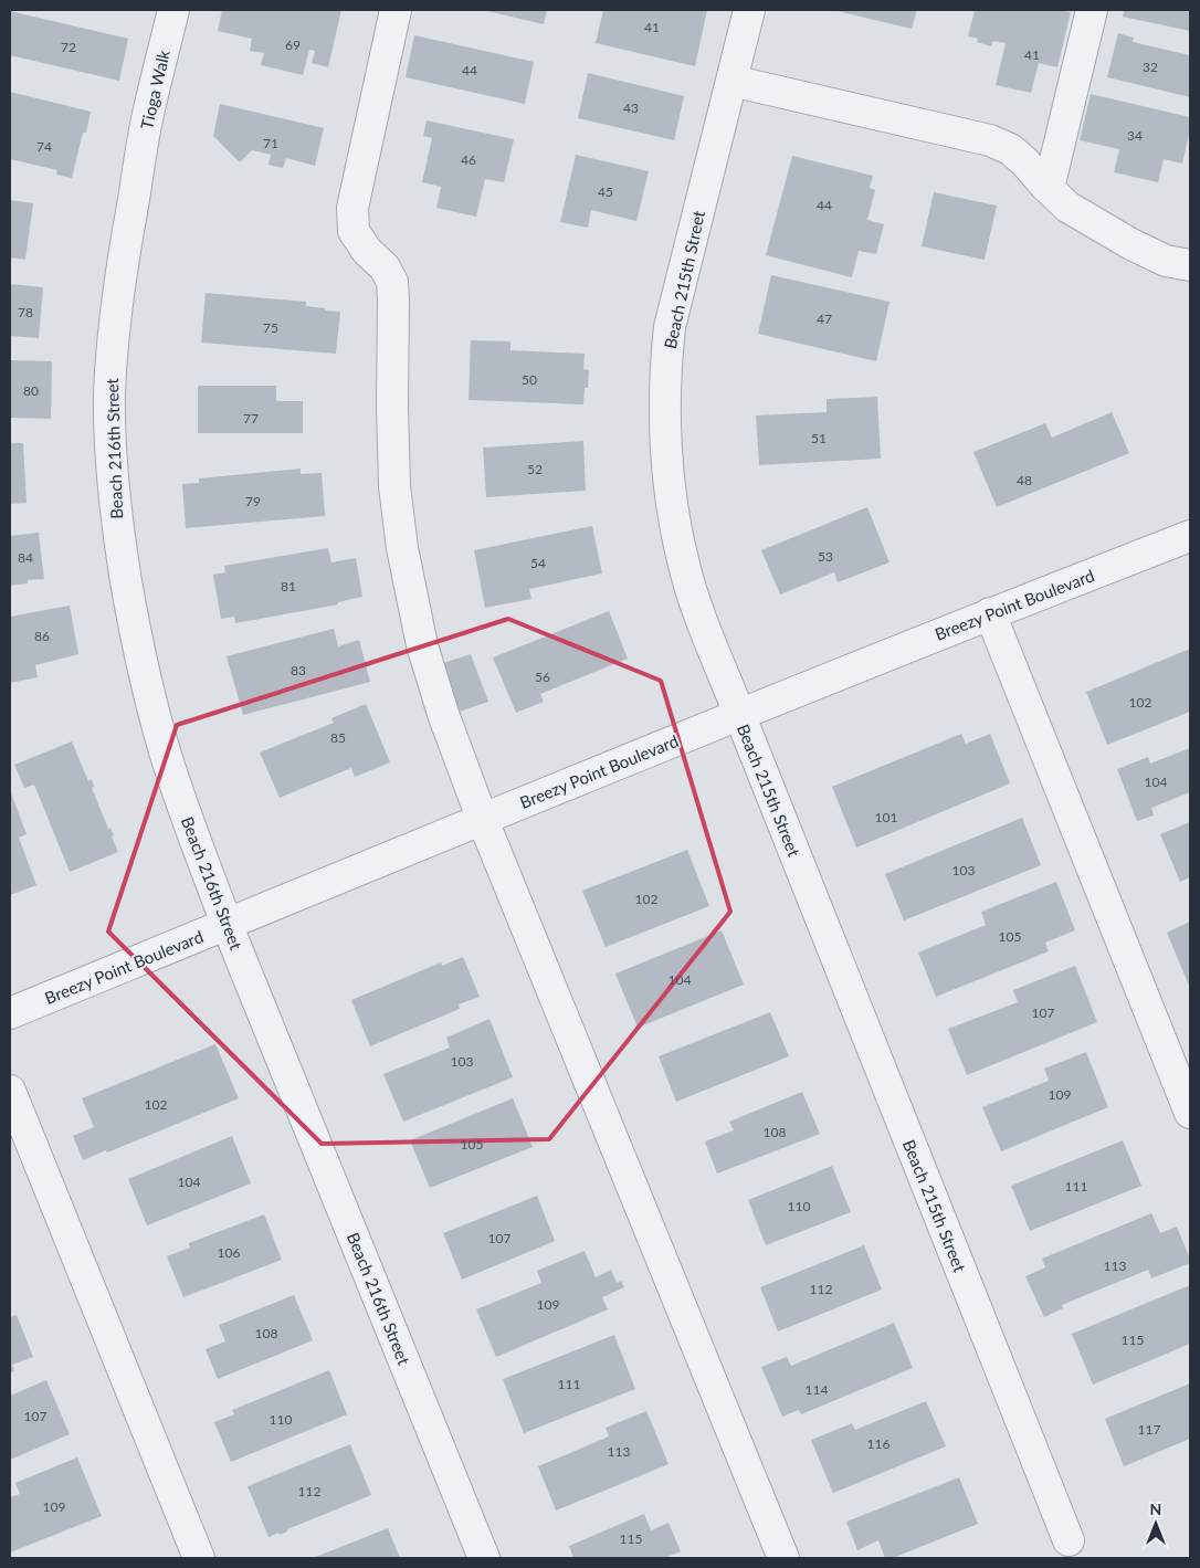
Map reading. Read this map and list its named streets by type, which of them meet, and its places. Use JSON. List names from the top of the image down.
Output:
{
  "streets": {
    "street": [
      "Tioga Walk",
      "Beach 215th Street",
      "Beach 216th Street",
      "Breezy Point Boulevard"
    ]
  },
  "crossings": [
    ["Tioga Walk", "Beach 216th Street"],
    ["Beach 215th Street", "Breezy Point Boulevard"],
    ["Beach 216th Street", "Breezy Point Boulevard"]
  ],
  "house_numbers": [
    "41",
    "69",
    "72",
    "41",
    "32",
    "44",
    "43",
    "34",
    "71",
    "74",
    "46",
    "45",
    "44",
    "78",
    "47",
    "75",
    "50",
    "80",
    "77",
    "51",
    "52",
    "48",
    "79",
    "53",
    "84",
    "54",
    "81",
    "86",
    "83",
    "56",
    "102",
    "85",
    "104",
    "101",
    "103",
    "102",
    "105",
    "104",
    "107",
    "103",
    "109",
    "102",
    "108",
    "105",
    "104",
    "111",
    "110",
    "107",
    "106",
    "113",
    "112",
    "109",
    "108",
    "115",
    "111",
    "114",
    "107",
    "110",
    "117",
    "116",
    "113",
    "112",
    "109",
    "115"
  ],
  "north": "top"
}
